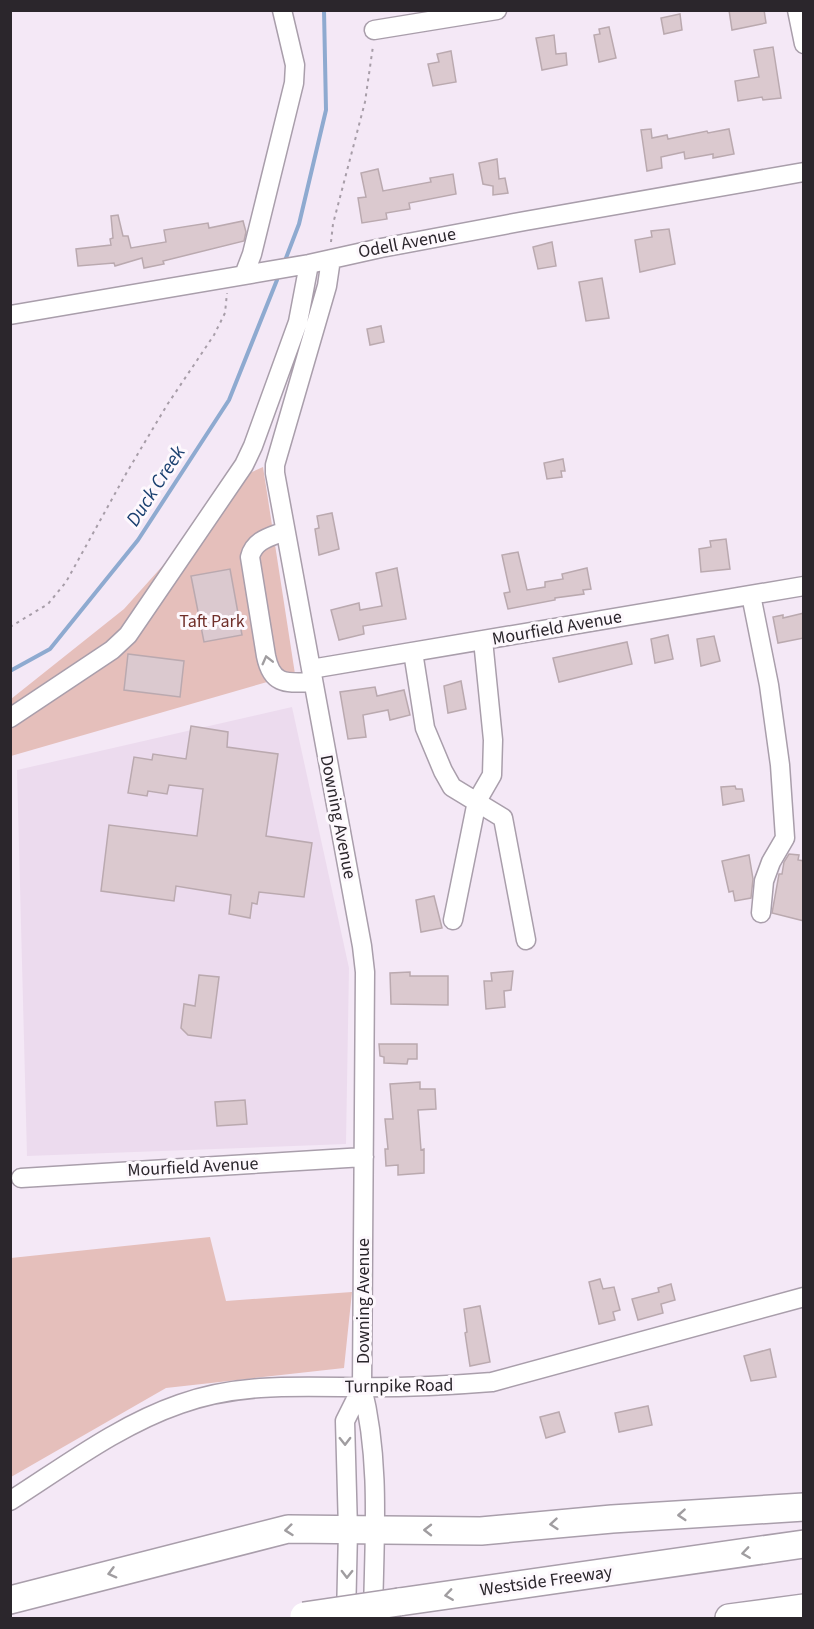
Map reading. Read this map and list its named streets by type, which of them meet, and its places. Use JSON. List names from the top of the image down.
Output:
{
  "streets": {
    "highway": ["Westside Freeway"],
    "street": [
      "Odell Avenue",
      "Mourfield Avenue",
      "Downing Avenue",
      "Turnpike Road"
    ]
  },
  "crossings": [
    ["Odell Avenue", "Downing Avenue"],
    ["Mourfield Avenue", "Downing Avenue"],
    ["Downing Avenue", "Turnpike Road"]
  ],
  "water": ["Duck Creek"],
  "parks": ["Taft Park"]
}
